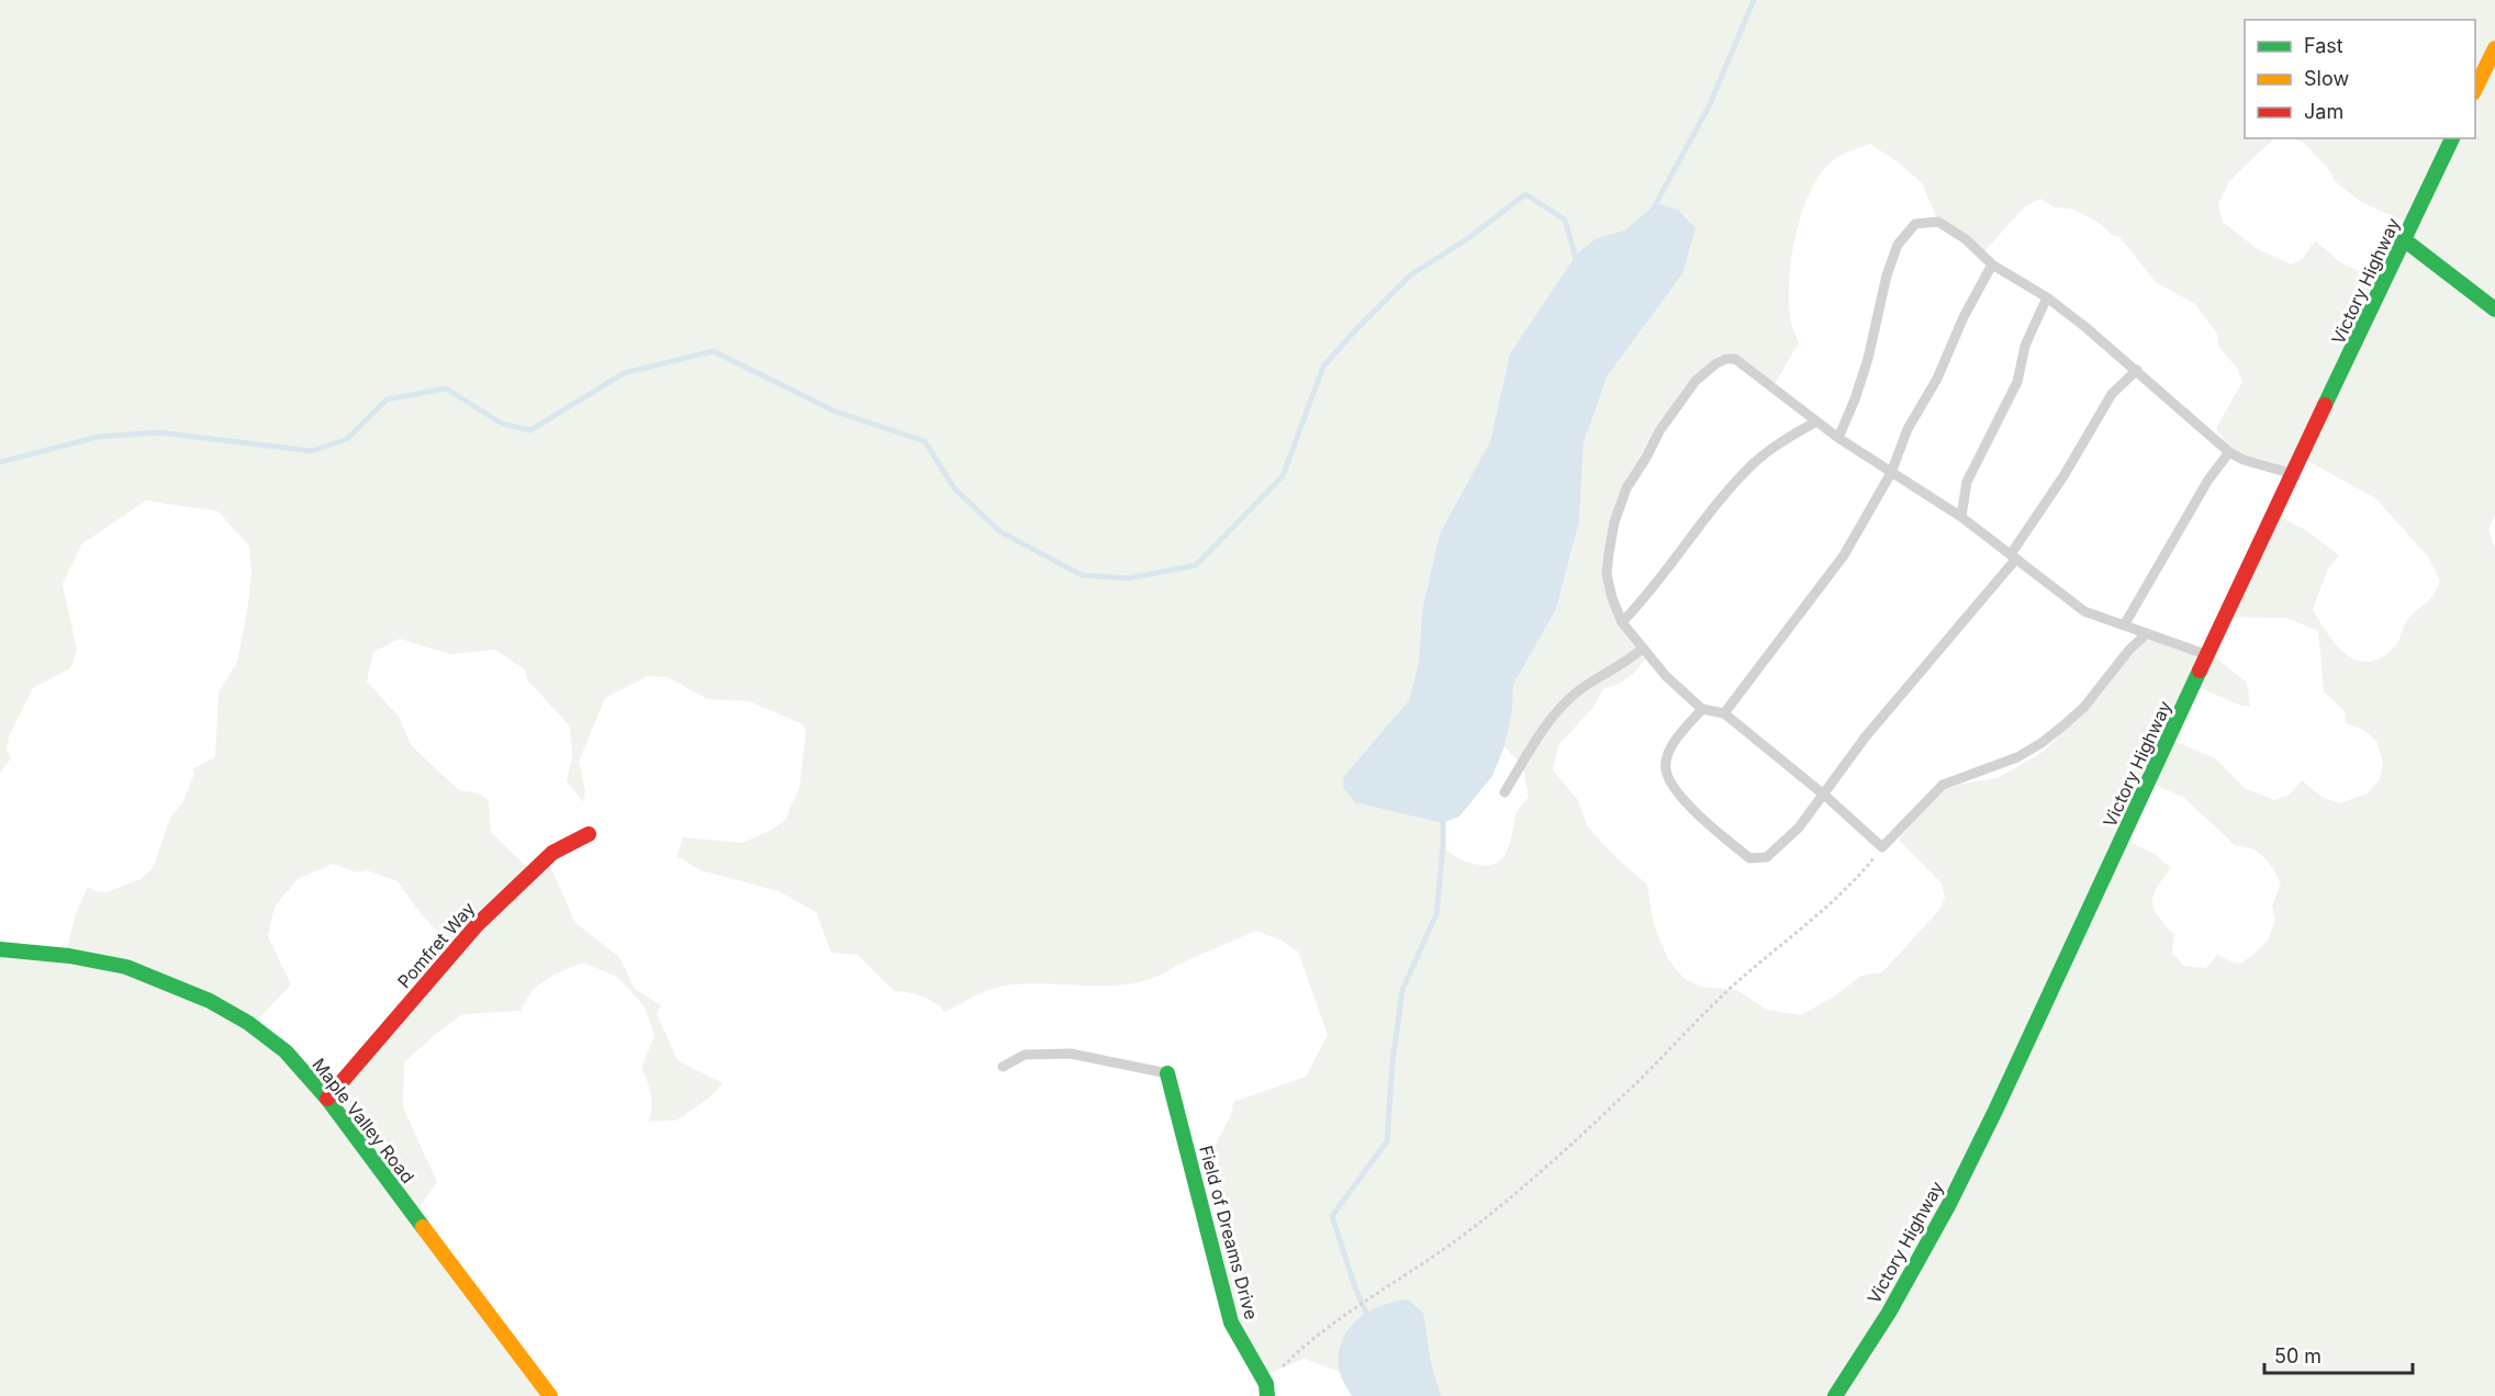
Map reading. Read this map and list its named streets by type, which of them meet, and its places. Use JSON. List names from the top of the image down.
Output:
{
  "streets": {
    "street": [
      "Victory Highway",
      "Pomfret Way",
      "Maple Valley Road",
      "Field of Dreams Drive"
    ]
  },
  "crossings": [
    ["Pomfret Way", "Maple Valley Road"]
  ],
  "legend": ["Fast", "Slow", "Jam"],
  "scale_bar": "50 m"
}
